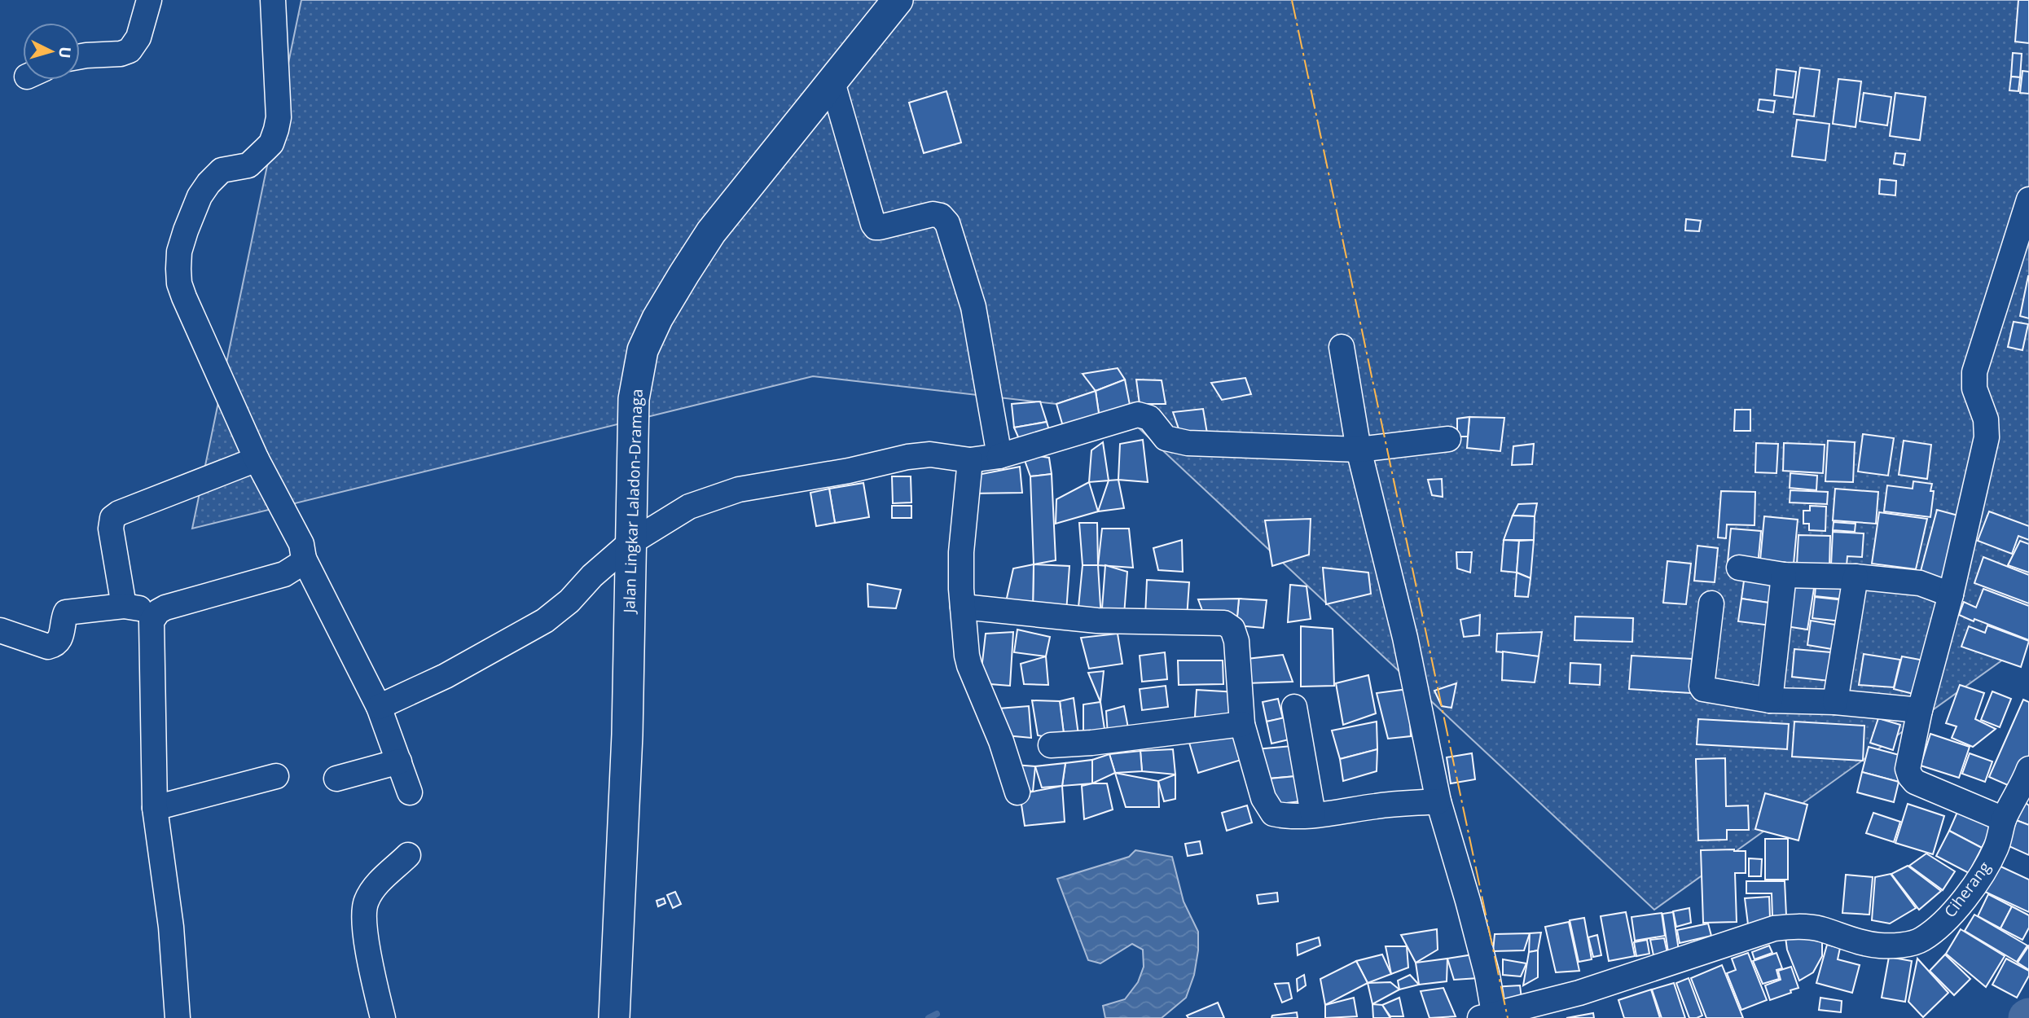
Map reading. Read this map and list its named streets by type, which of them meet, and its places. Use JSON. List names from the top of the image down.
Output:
{
  "streets": {
    "main road": ["Jalan Lingkar Laladon-Dramaga"],
    "street": ["Ciherang"]
  },
  "north": "right"
}
